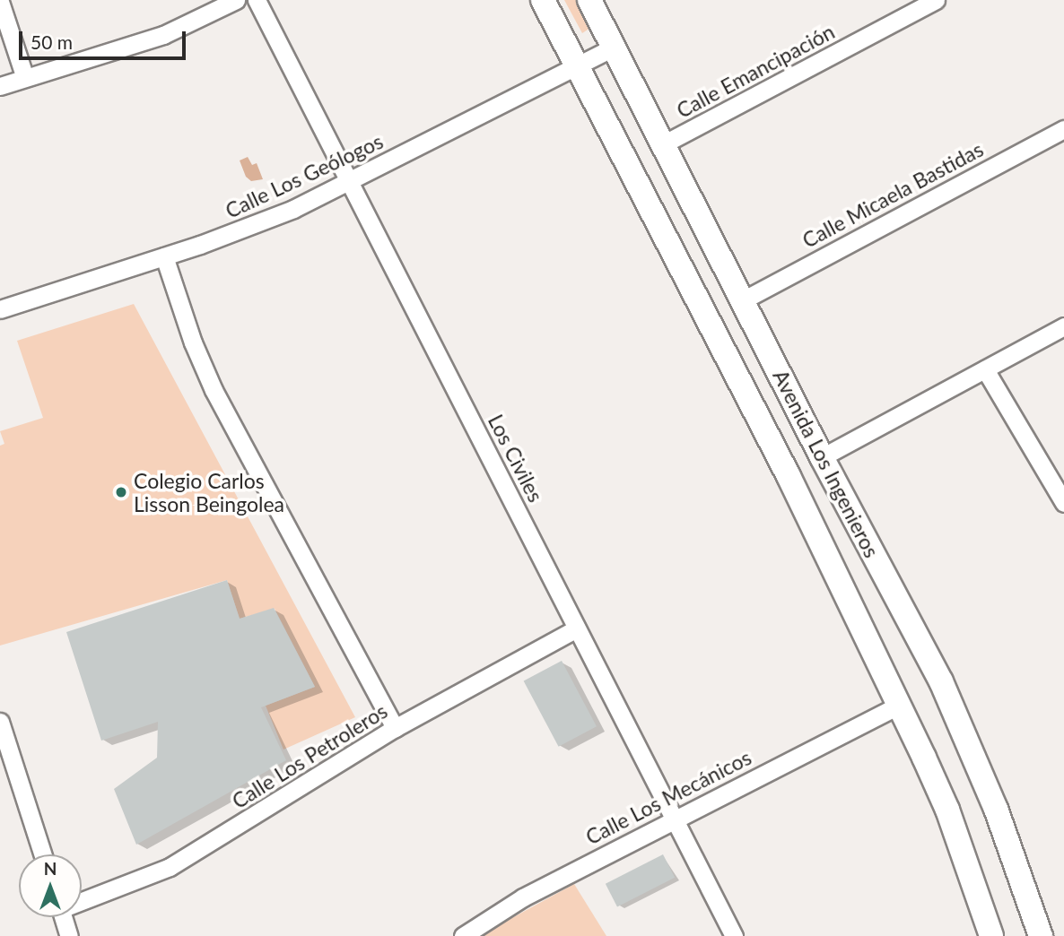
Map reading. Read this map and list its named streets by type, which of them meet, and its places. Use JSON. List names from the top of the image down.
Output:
{
  "streets": {
    "street": [
      "Calle Emancipación",
      "Calle Los Geólogos",
      "Calle Micaela Bastidas",
      "Los Civiles",
      "Avenida Los Ingenieros",
      "Calle Los Petroleros",
      "Calle Los Mecánicos"
    ]
  },
  "crossings": [
    ["Calle Emancipación", "Avenida Los Ingenieros"],
    ["Calle Los Geólogos", "Los Civiles"],
    ["Calle Los Geólogos", "Avenida Los Ingenieros"],
    ["Calle Micaela Bastidas", "Avenida Los Ingenieros"],
    ["Los Civiles", "Calle Los Petroleros"],
    ["Los Civiles", "Calle Los Mecánicos"],
    ["Avenida Los Ingenieros", "Calle Los Mecánicos"]
  ],
  "places": ["Colegio Carlos Lisson Beingolea"],
  "scale_bar": "50 m",
  "north": "top"
}
